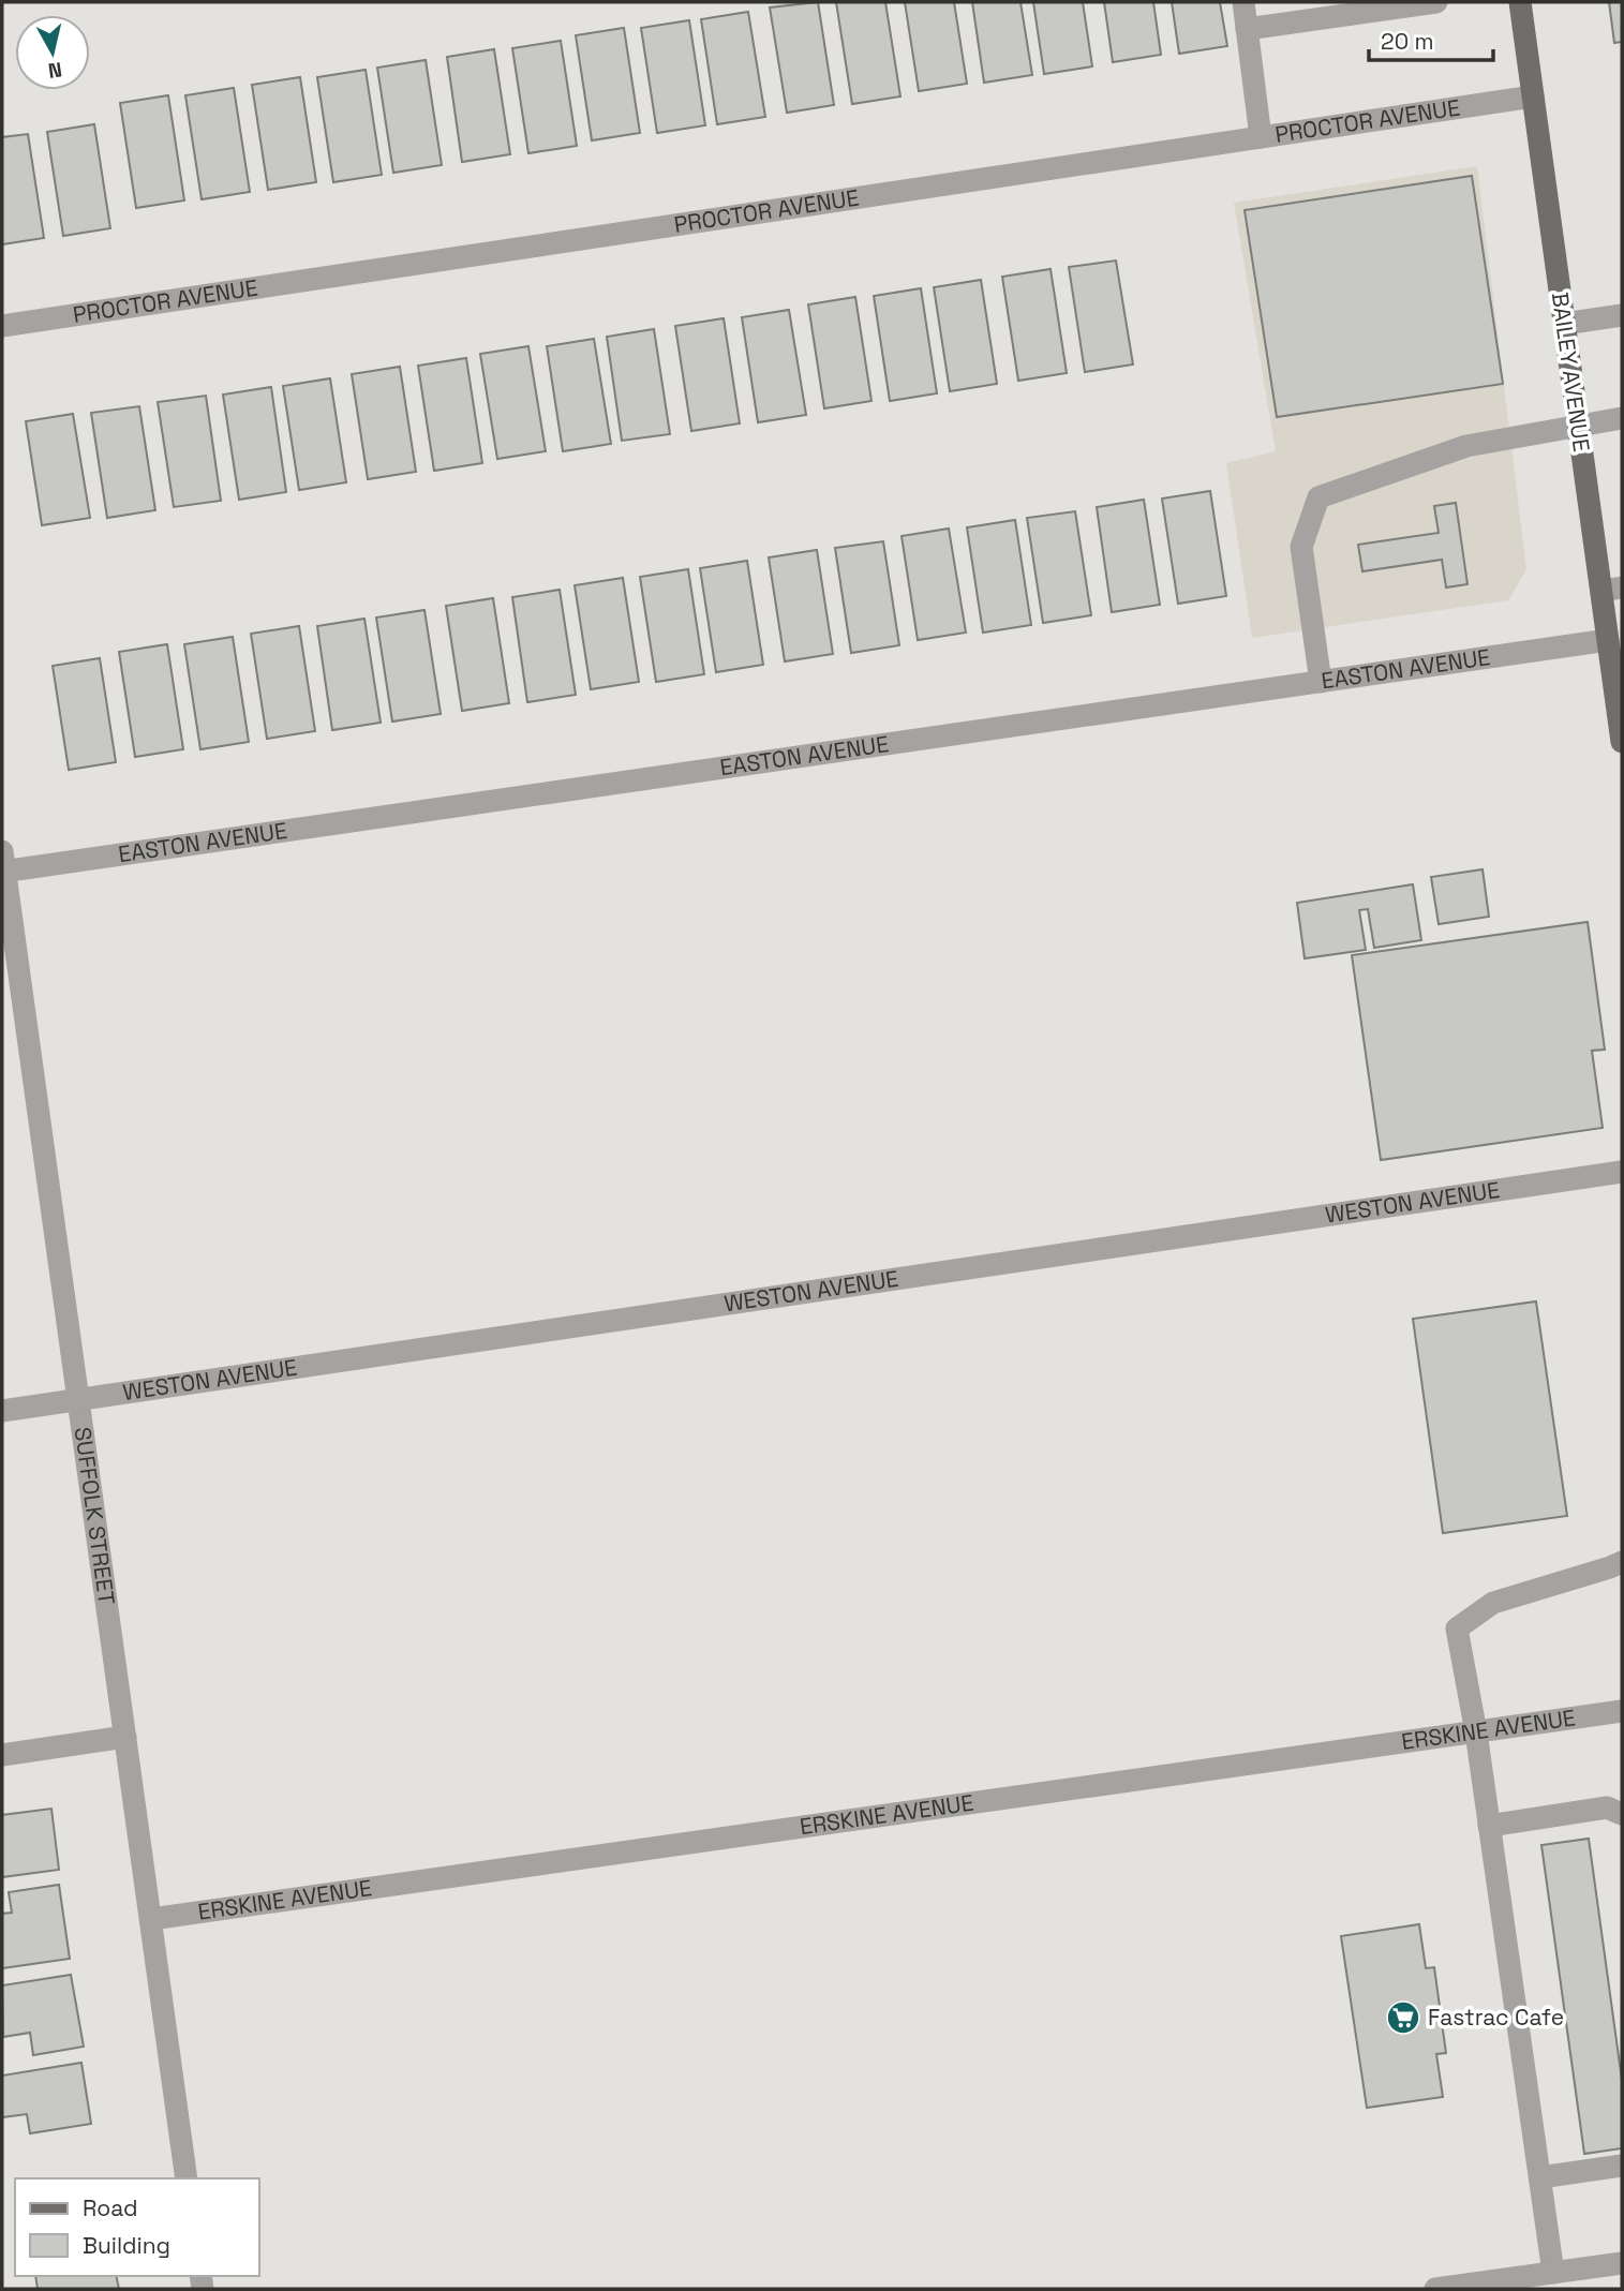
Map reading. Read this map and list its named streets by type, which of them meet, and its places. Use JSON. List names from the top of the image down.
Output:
{
  "streets": {
    "main road": ["BAILEY AVENUE"],
    "street": [
      "PROCTOR AVENUE",
      "EASTON AVENUE",
      "WESTON AVENUE",
      "SUFFOLK STREET",
      "ERSKINE AVENUE"
    ]
  },
  "crossings": [
    ["PROCTOR AVENUE", "BAILEY AVENUE"],
    ["BAILEY AVENUE", "EASTON AVENUE"],
    ["EASTON AVENUE", "SUFFOLK STREET"],
    ["WESTON AVENUE", "SUFFOLK STREET"],
    ["SUFFOLK STREET", "ERSKINE AVENUE"]
  ],
  "places": {
    "supermarket": ["Fastrac Cafe"]
  },
  "legend": ["Road", "Building"],
  "scale_bar": "20 m",
  "north": "bottom"
}
